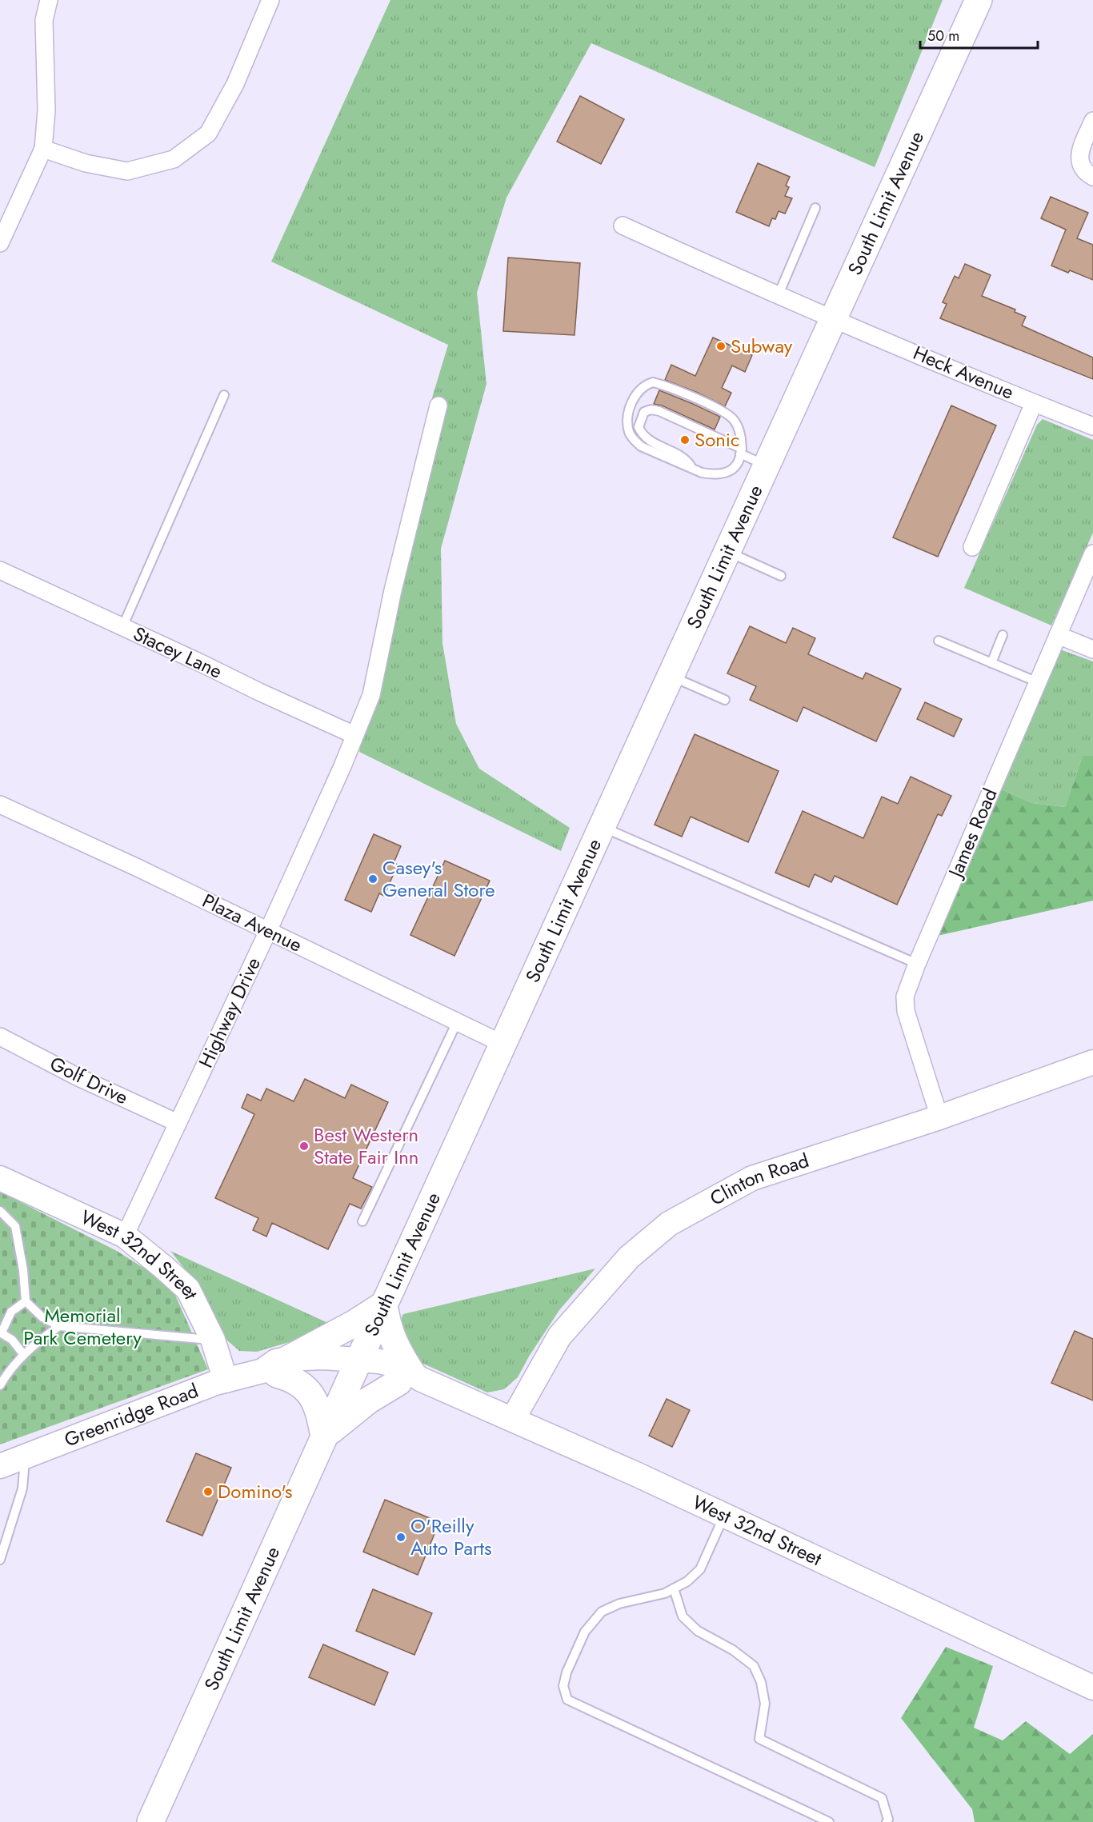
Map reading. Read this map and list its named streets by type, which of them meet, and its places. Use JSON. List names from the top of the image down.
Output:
{
  "streets": {
    "highway": ["South Limit Avenue"],
    "street": [
      "Heck Avenue",
      "Stacey Lane",
      "James Road",
      "Plaza Avenue",
      "Highway Drive",
      "Golf Drive",
      "Clinton Road",
      "West 32nd Street",
      "Greenridge Road"
    ]
  },
  "crossings": [
    ["South Limit Avenue", "Heck Avenue"],
    ["South Limit Avenue", "Plaza Avenue"],
    ["South Limit Avenue", "West 32nd Street"],
    ["South Limit Avenue", "Greenridge Road"],
    ["Stacey Lane", "Highway Drive"],
    ["James Road", "Clinton Road"],
    ["Plaza Avenue", "Highway Drive"],
    ["Highway Drive", "Golf Drive"],
    ["Highway Drive", "West 32nd Street"],
    ["Clinton Road", "West 32nd Street"],
    ["West 32nd Street", "Greenridge Road"]
  ],
  "parks": ["Memorial Park Cemetery"],
  "places": [
    "Subway",
    "Sonic",
    "Casey's General Store",
    "Best Western State Fair Inn",
    "Domino's",
    "O'Reilly Auto Parts"
  ],
  "scale_bar": "50 m"
}
